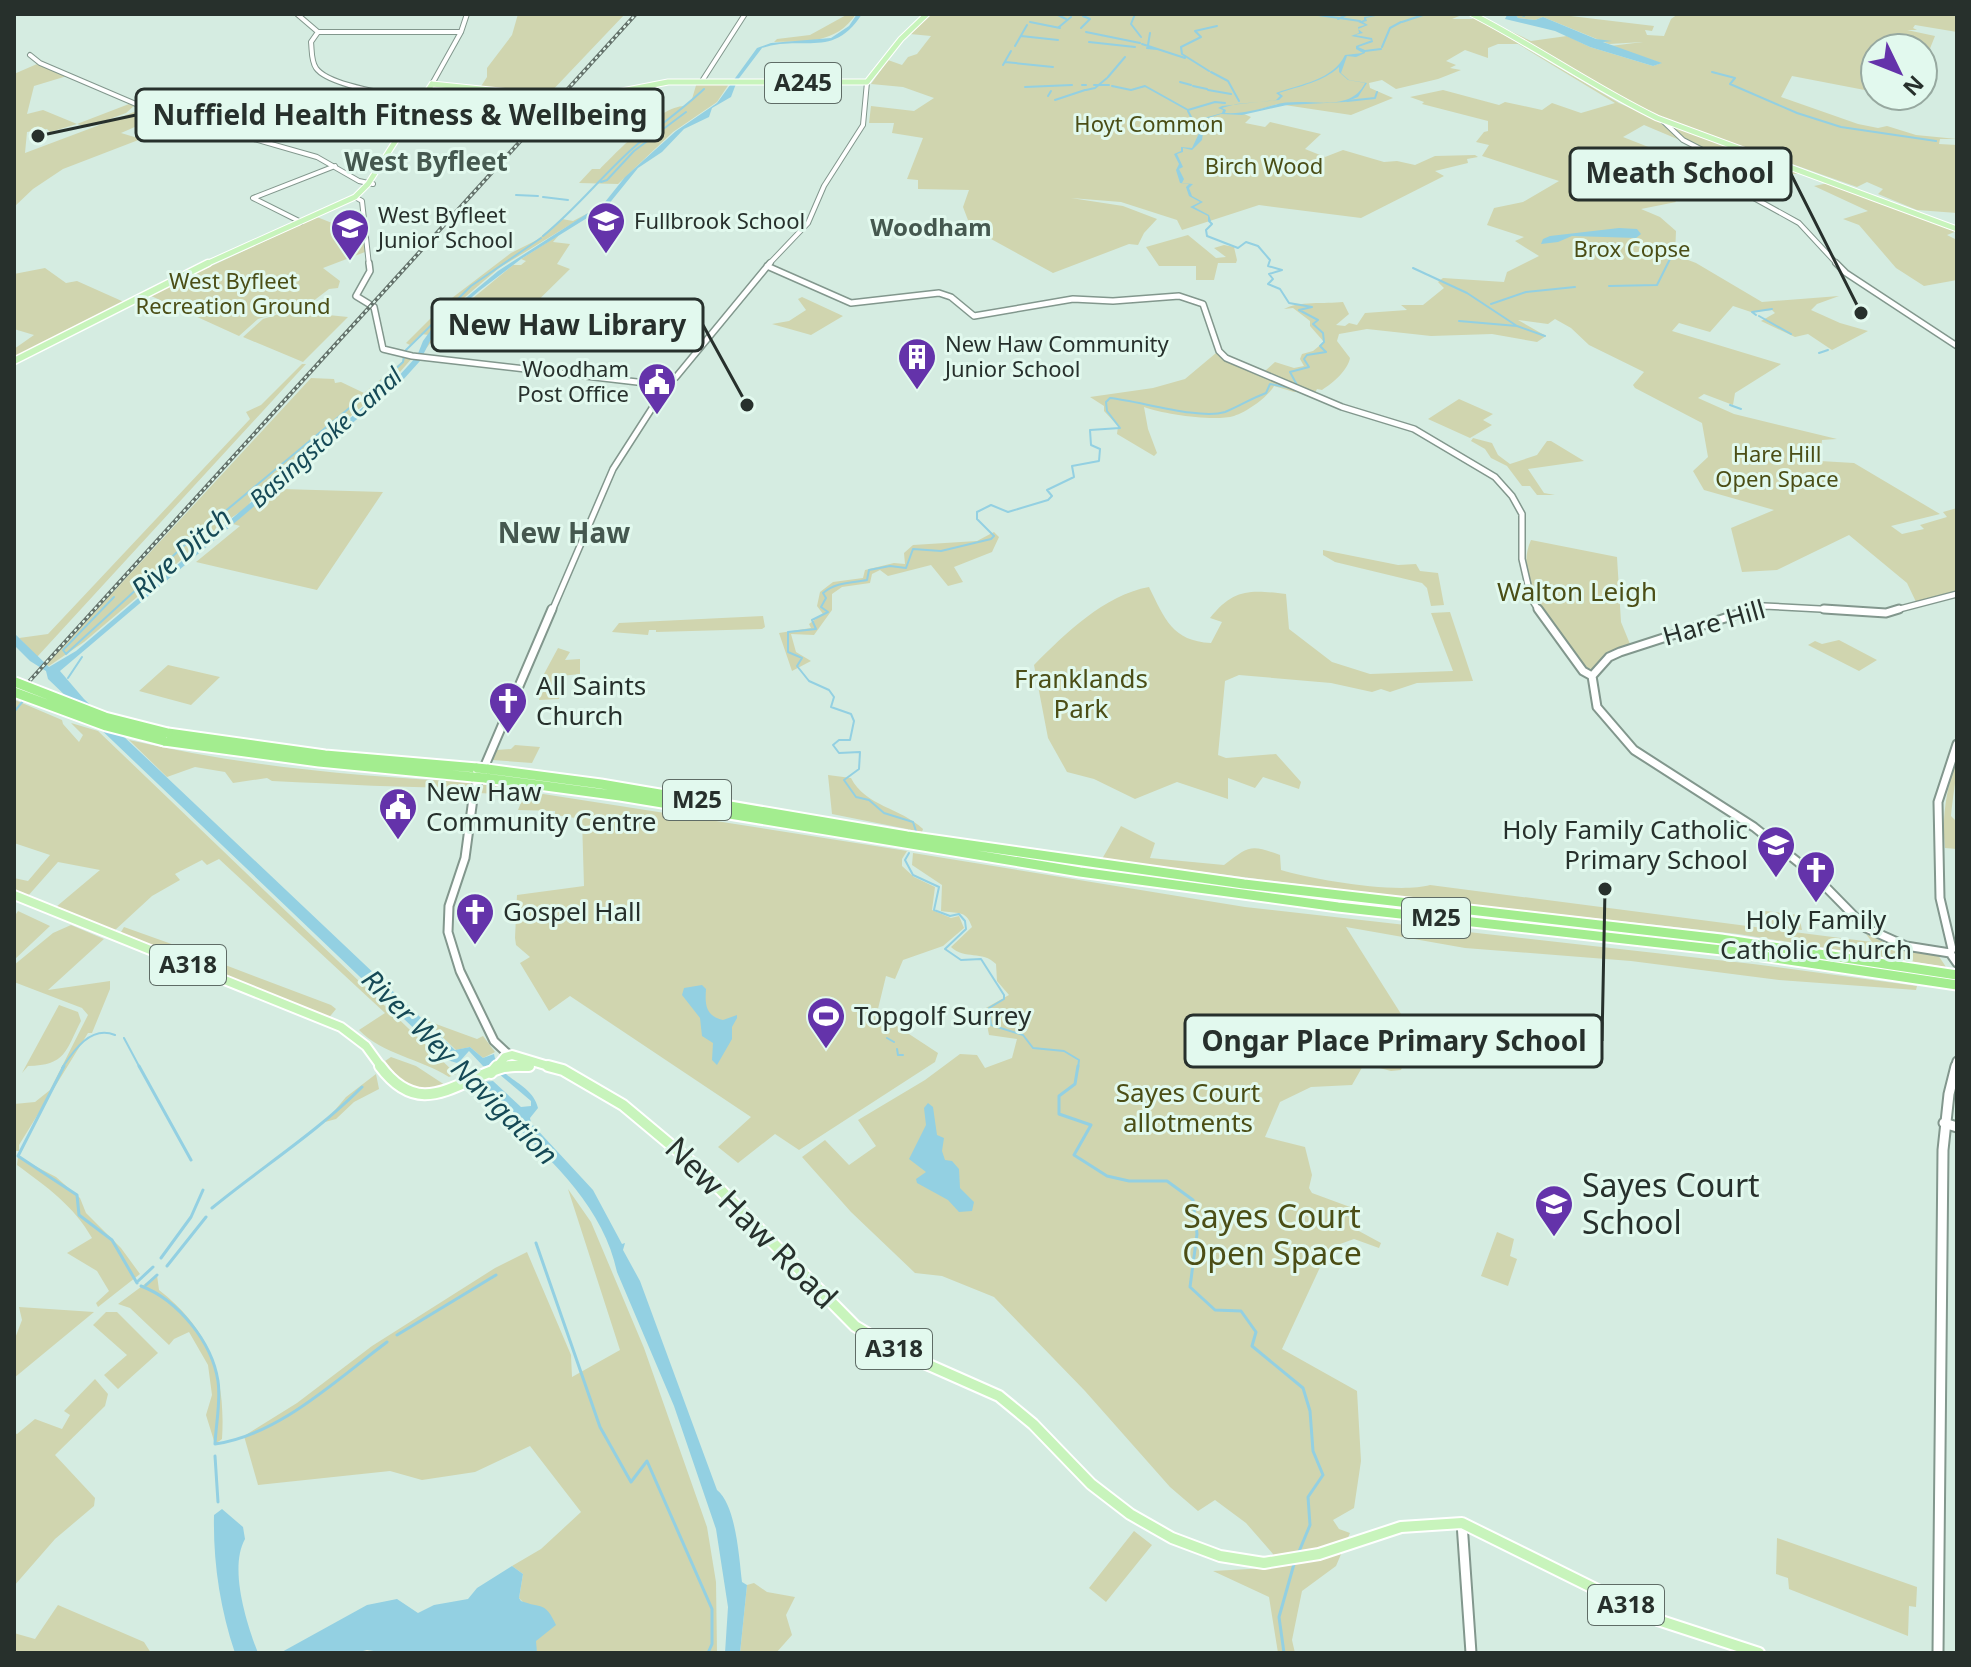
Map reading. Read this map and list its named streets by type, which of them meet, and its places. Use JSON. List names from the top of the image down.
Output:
{
  "streets": {
    "highway": ["M25"],
    "main road": ["A245", "A318", "New Haw Road"],
    "street": ["Hare Hill"]
  },
  "crossings": [
    ["A318", "New Haw Road"]
  ],
  "districts": ["West Byfleet", "Woodham", "New Haw"],
  "water": ["Basingstoke Canal", "Rive Ditch", "River Wey Navigation"],
  "parks": [
    "Hoyt Common",
    "Birch Wood",
    "Brox Copse",
    "West Byfleet Recreation Ground",
    "Hare Hill Open Space",
    "Walton Leigh",
    "Franklands Park",
    "Sayes Court allotments",
    "Sayes Court Open Space"
  ],
  "places": {
    "other": [
      "Nuffield Health Fitness & Wellbeing",
      "Meath School",
      "New Haw Library",
      "Ongar Place Primary School"
    ],
    "school or university": [
      "Fullbrook School",
      "West Byfleet Junior School",
      "Holy Family Catholic Primary School",
      "Sayes Court School"
    ],
    "building": ["New Haw Community Junior School"],
    "public building": ["Woodham Post Office", "New Haw Community Centre"],
    "church": ["All Saints Church", "Holy Family Catholic Church", "Gospel Hall"],
    "sports": ["Topgolf Surrey"]
  },
  "north": "bottom right"
}
